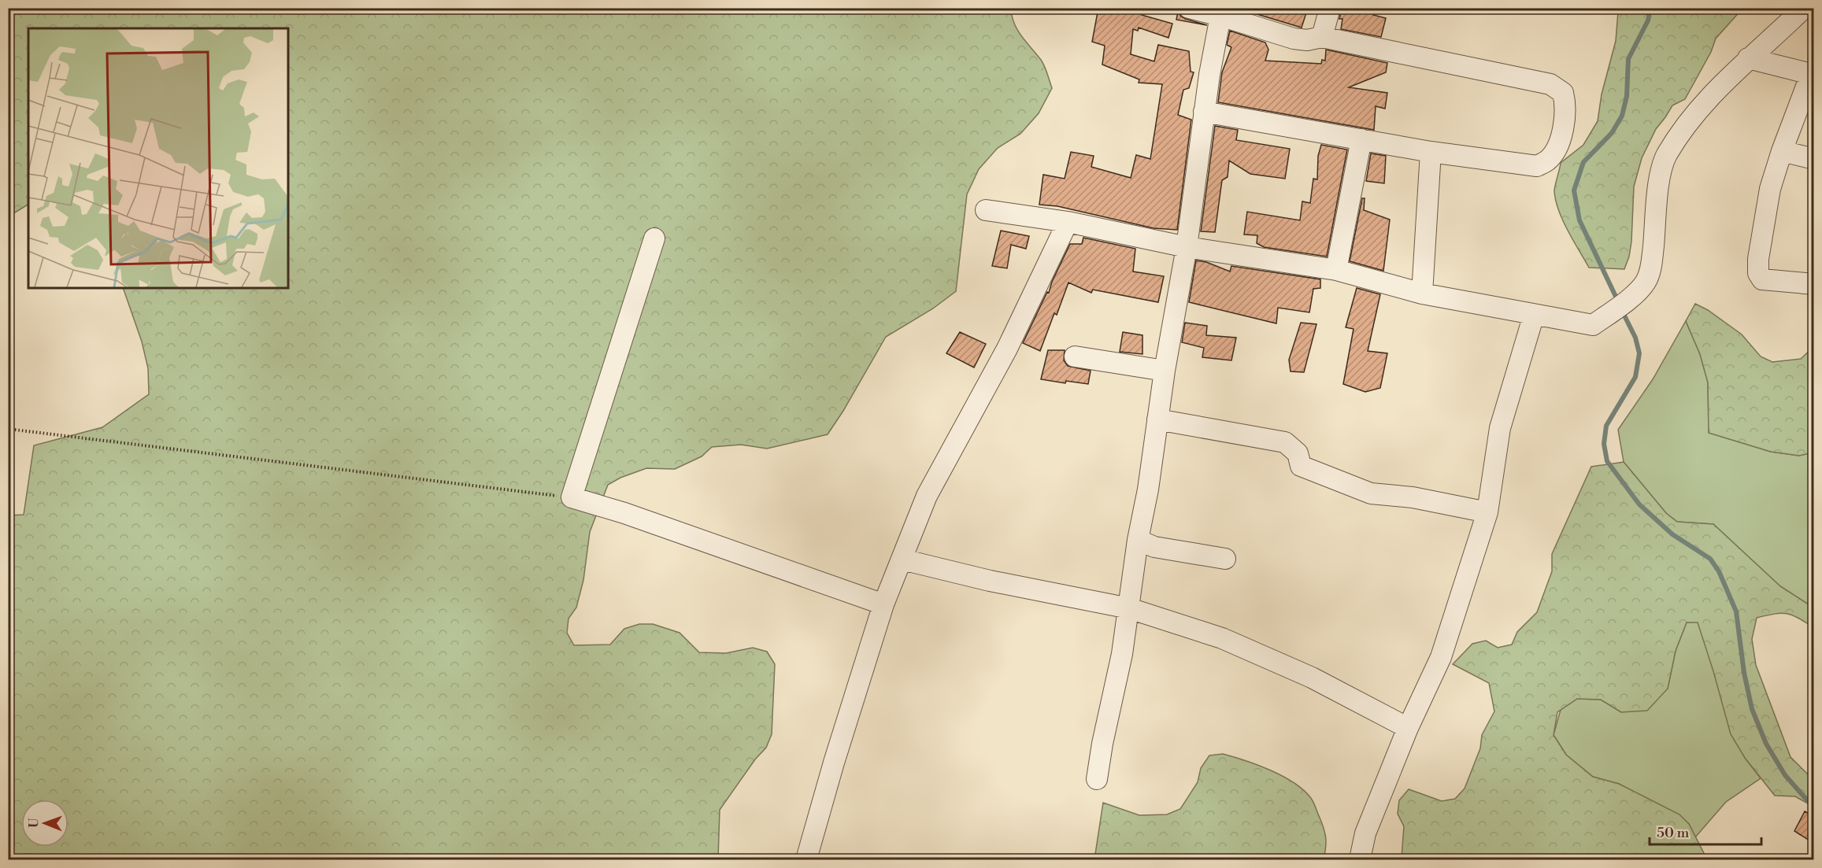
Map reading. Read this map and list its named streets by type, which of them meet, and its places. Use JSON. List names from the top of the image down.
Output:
{
  "scale_bar": "50 m",
  "north": "left"
}
